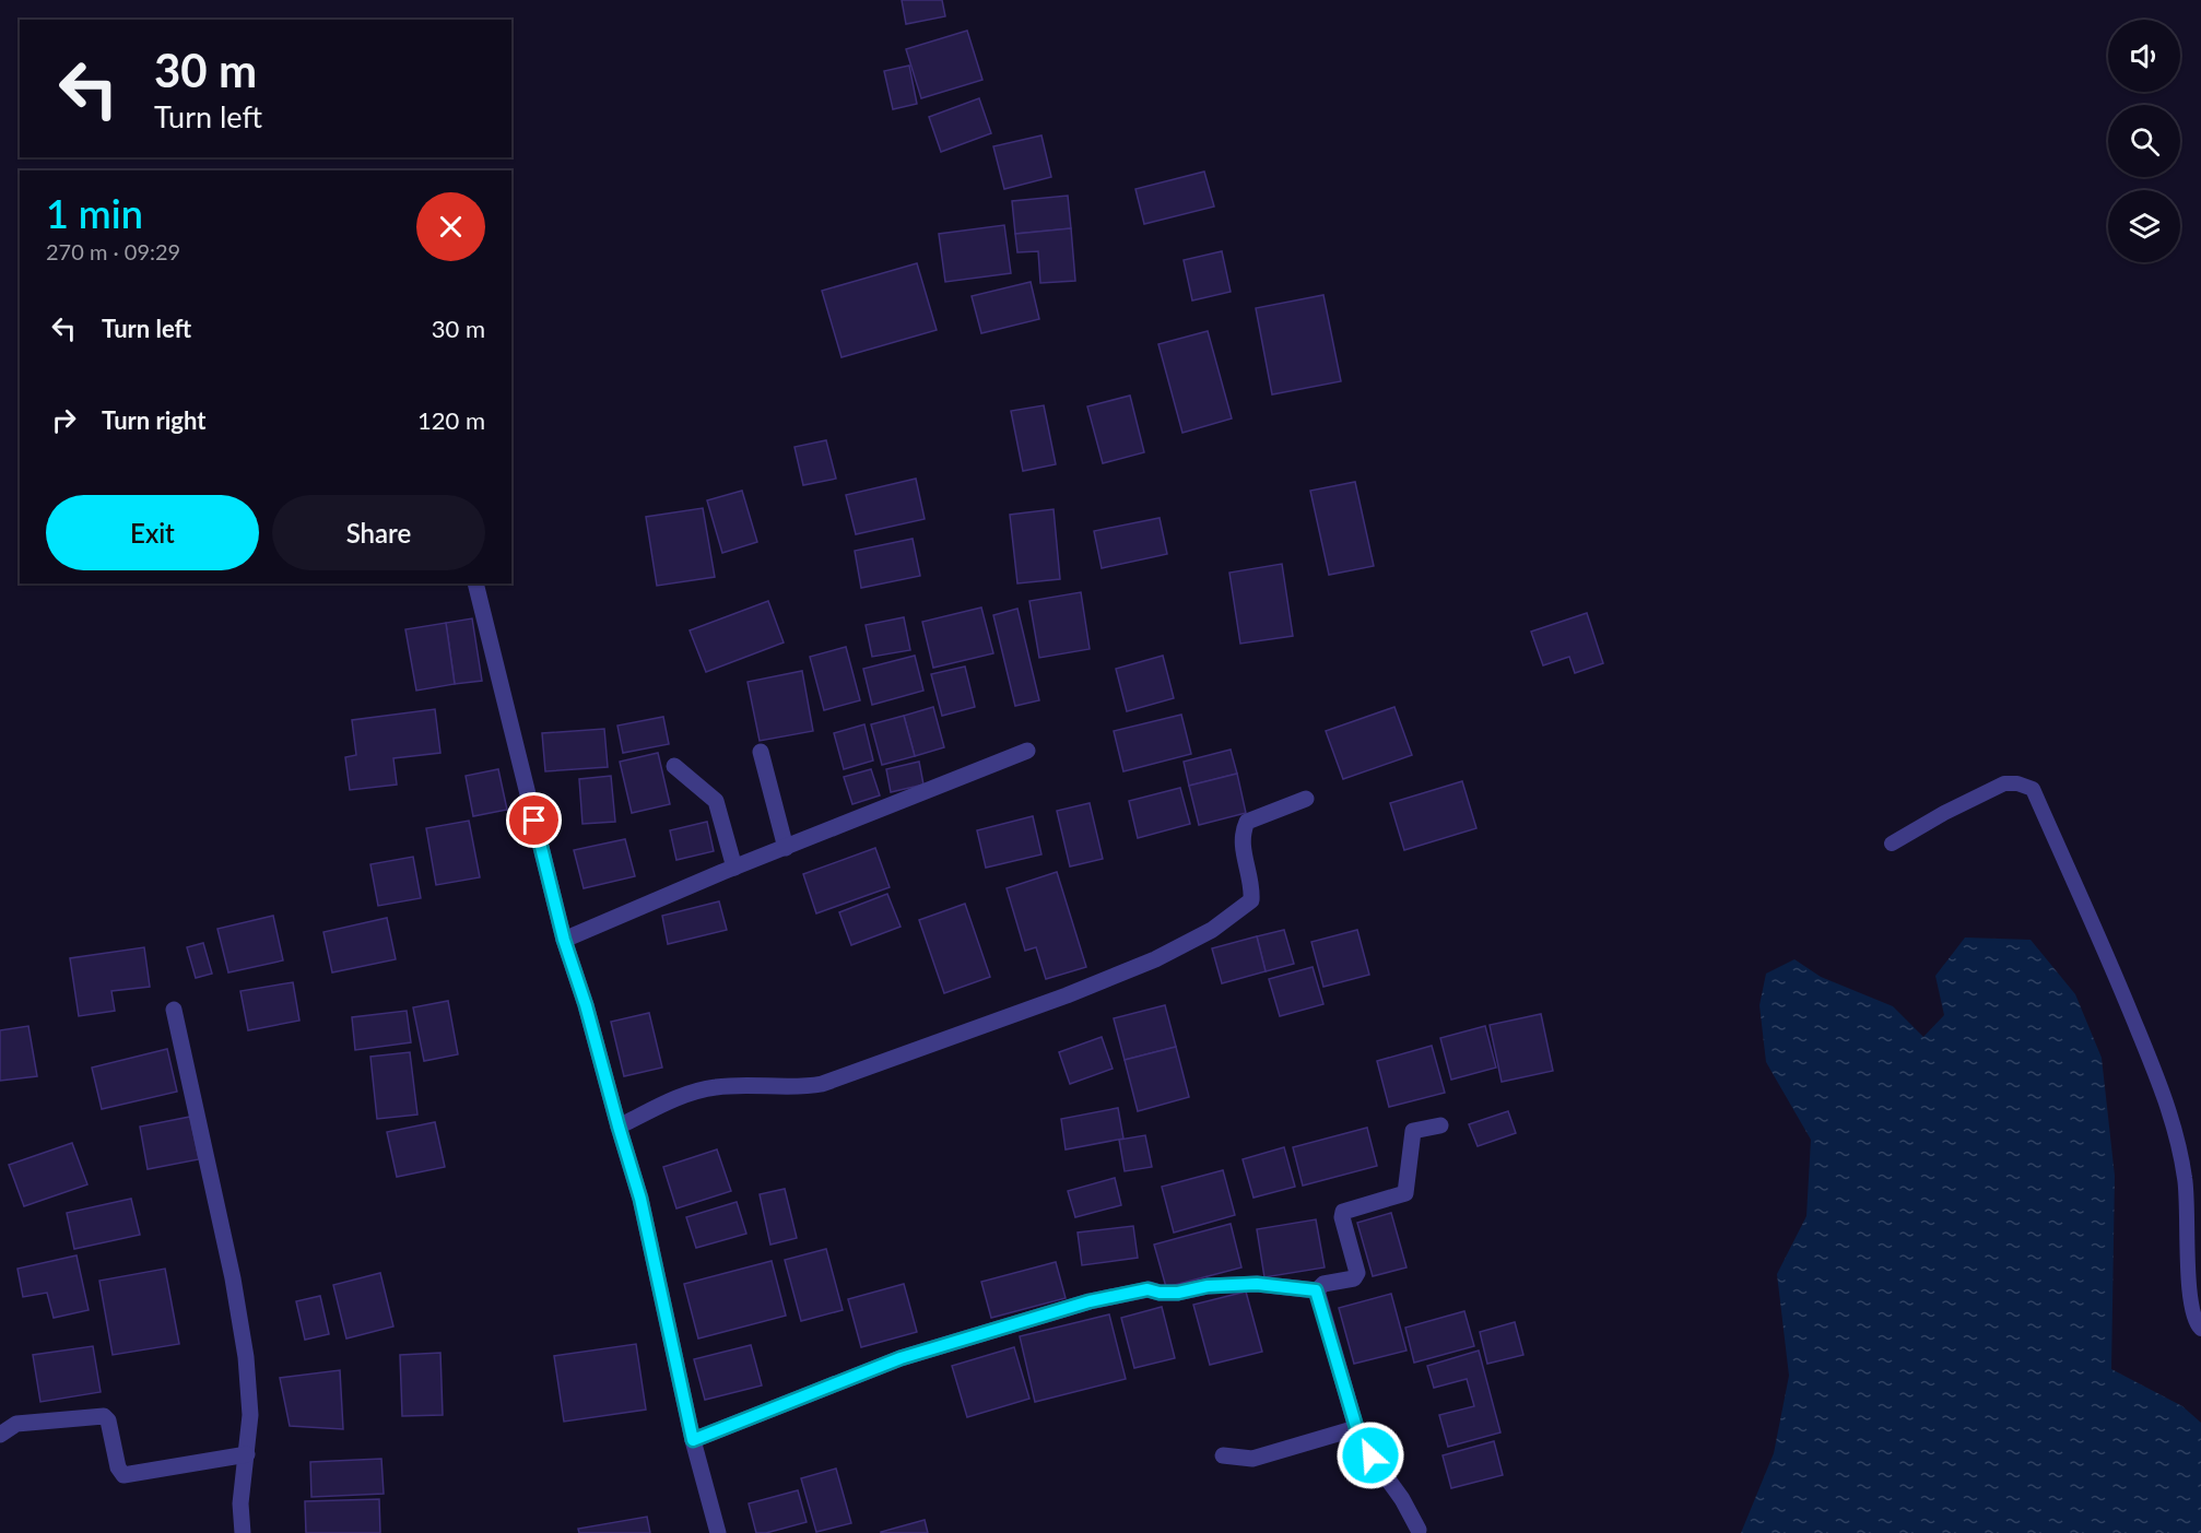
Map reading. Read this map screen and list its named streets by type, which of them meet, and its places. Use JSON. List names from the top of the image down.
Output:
{
  "page": {
    "turn": ["30 m", "Turn left"],
    "heading": ["1 min", "270 m · 09:29"],
    "list": [
      {
        "name": "Turn left",
        "value": "30 m"
      },
      {
        "name": "Turn right",
        "value": "120 m"
      }
    ],
    "buttons": ["Exit", "Share"]
  }
}
